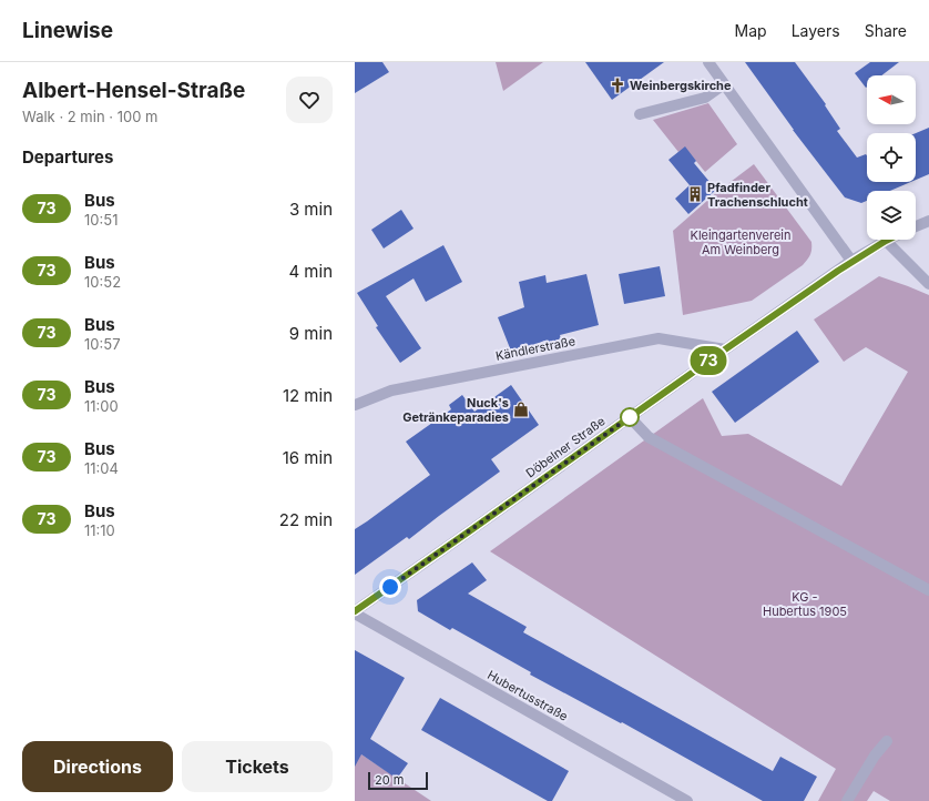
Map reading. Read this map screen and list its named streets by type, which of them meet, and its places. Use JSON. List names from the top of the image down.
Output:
{
  "streets": {
    "street": ["Kändlerstraße", "Döbelner Straße", "Hubertusstraße"]
  },
  "crossings": [
    ["Kändlerstraße", "Döbelner Straße"],
    ["Döbelner Straße", "Hubertusstraße"]
  ],
  "parks": ["Kleingartenverein Am Weinberg", "KG - Hubertus 1905"],
  "places": {
    "church": ["Weinbergskirche"],
    "building": ["Pfadfinder Trachenschlucht"],
    "shop": ["Nuck's Getränkeparadies"]
  },
  "lines": ["bus line 73"],
  "scale_bar": "20 m",
  "north": "left",
  "page": {
    "header": "Linewise",
    "nav": ["Map", "Layers", "Share"],
    "heading": [
      ["Albert-Hensel-Straße", "Walk · 2 min · 100 m"],
      "Departures"
    ],
    "on_map": "73",
    "list": [
      {
        "mark": "73",
        "name": "Bus",
        "note": "10:51",
        "value": "3 min"
      },
      {
        "mark": "73",
        "name": "Bus",
        "note": "10:52",
        "value": "4 min"
      },
      {
        "mark": "73",
        "name": "Bus",
        "note": "10:57",
        "value": "9 min"
      },
      {
        "mark": "73",
        "name": "Bus",
        "note": "11:00",
        "value": "12 min"
      },
      {
        "mark": "73",
        "name": "Bus",
        "note": "11:04",
        "value": "16 min"
      },
      {
        "mark": "73",
        "name": "Bus",
        "note": "11:10",
        "value": "22 min"
      }
    ],
    "buttons": ["Directions", "Tickets"],
    "scale": "20 m"
  }
}
